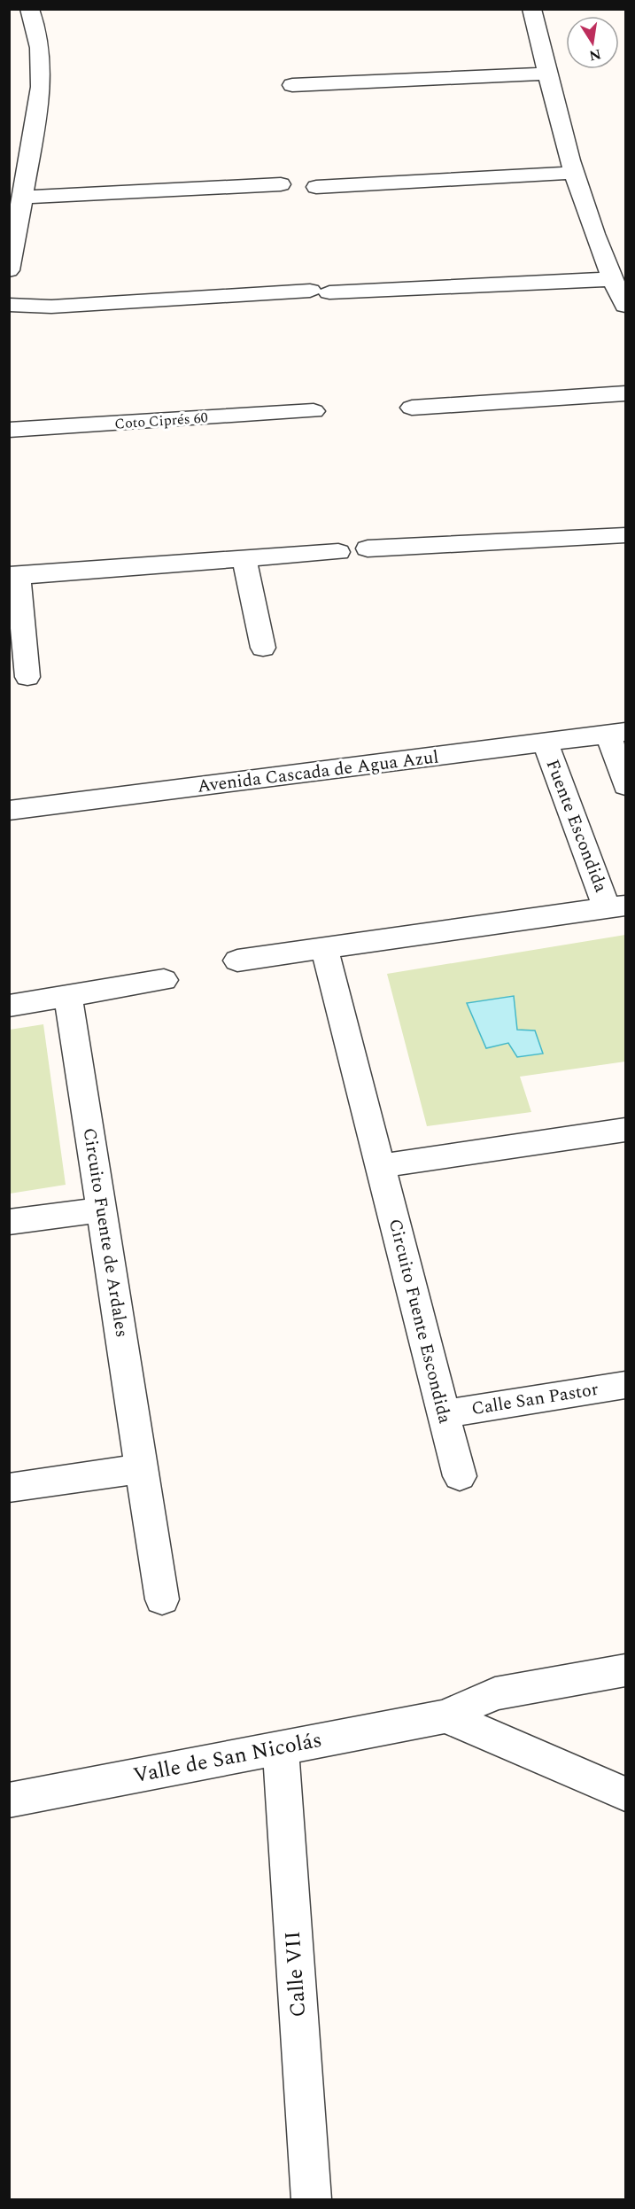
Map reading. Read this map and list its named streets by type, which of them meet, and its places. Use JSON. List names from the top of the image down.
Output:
{
  "streets": {
    "street": [
      "Coto Ciprés 60",
      "Avenida Cascada de Agua Azul",
      "Fuente Escondida",
      "Circuito Fuente de Ardales",
      "Circuito Fuente Escondida",
      "Calle San Pastor",
      "Valle de San Nicolás",
      "Calle VII"
    ]
  },
  "crossings": [
    ["Avenida Cascada de Agua Azul", "Fuente Escondida"],
    ["Circuito Fuente Escondida", "Calle San Pastor"],
    ["Valle de San Nicolás", "Calle VII"]
  ],
  "north": "bottom"
}
